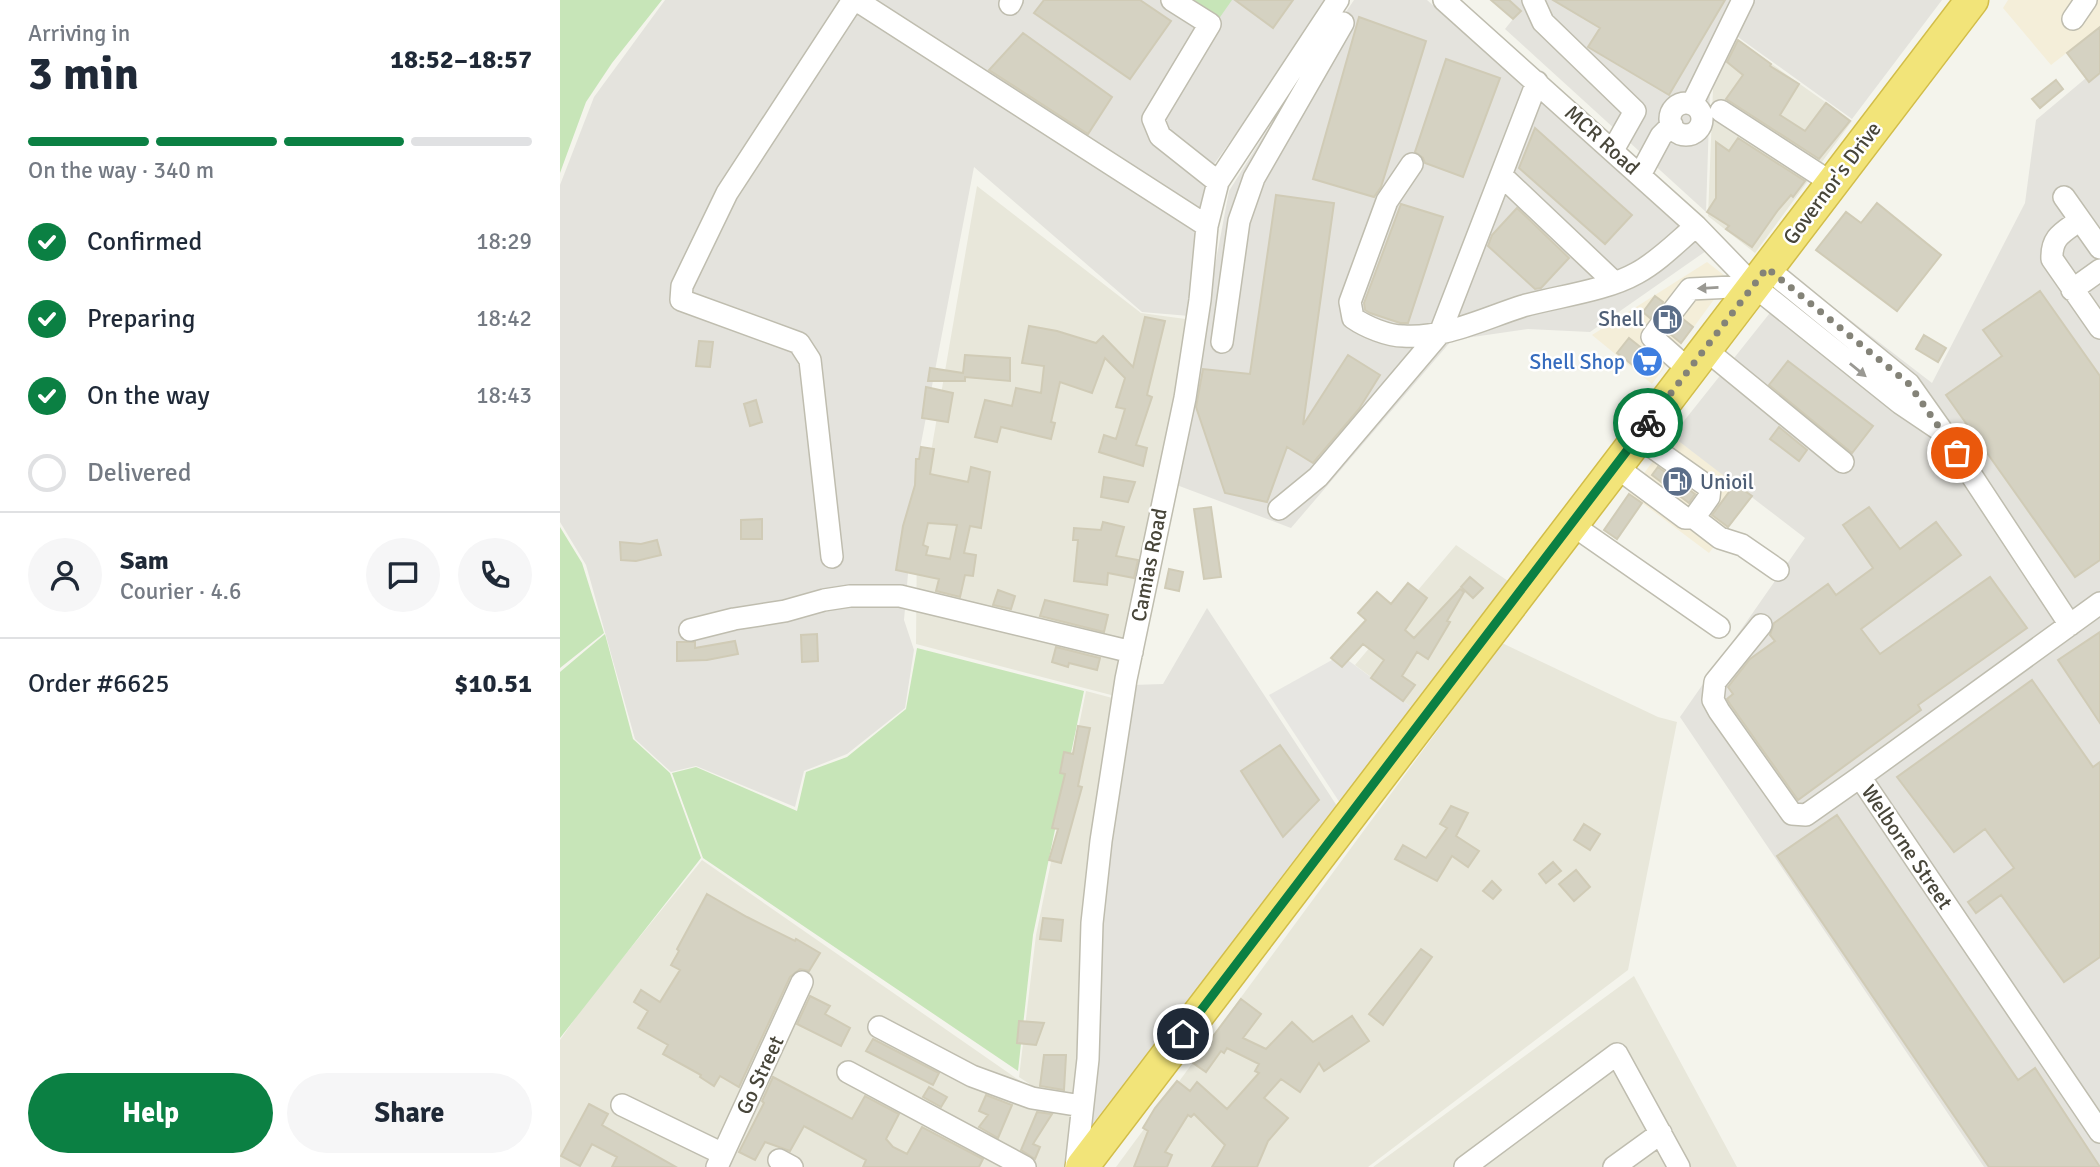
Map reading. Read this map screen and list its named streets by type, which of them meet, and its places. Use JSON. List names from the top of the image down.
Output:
{
  "streets": {
    "highway": ["Governor's Drive"],
    "street": [
      "MCR Road",
      "Camias Road",
      "Welborne Street",
      "Go Street"
    ]
  },
  "crossings": [
    ["MCR Road", "Governor's Drive"],
    ["MCR Road", "Welborne Street"]
  ],
  "places": {
    "fuel station": ["Shell", "Unioil"],
    "supermarket": ["Shell Shop"]
  },
  "page": {
    "heading": ["3 min", "Arriving in", "18:52–18:57"],
    "panel": [
      "Sam",
      "Courier · 4.6",
      "Order #6625",
      "$10.51"
    ],
    "bar": "On the way · 340 m",
    "list": [
      ["Confirmed", "18:29"],
      ["Preparing", "18:42"],
      ["On the way", "18:43"],
      "Delivered"
    ],
    "buttons": ["Help", "Share"]
  }
}
